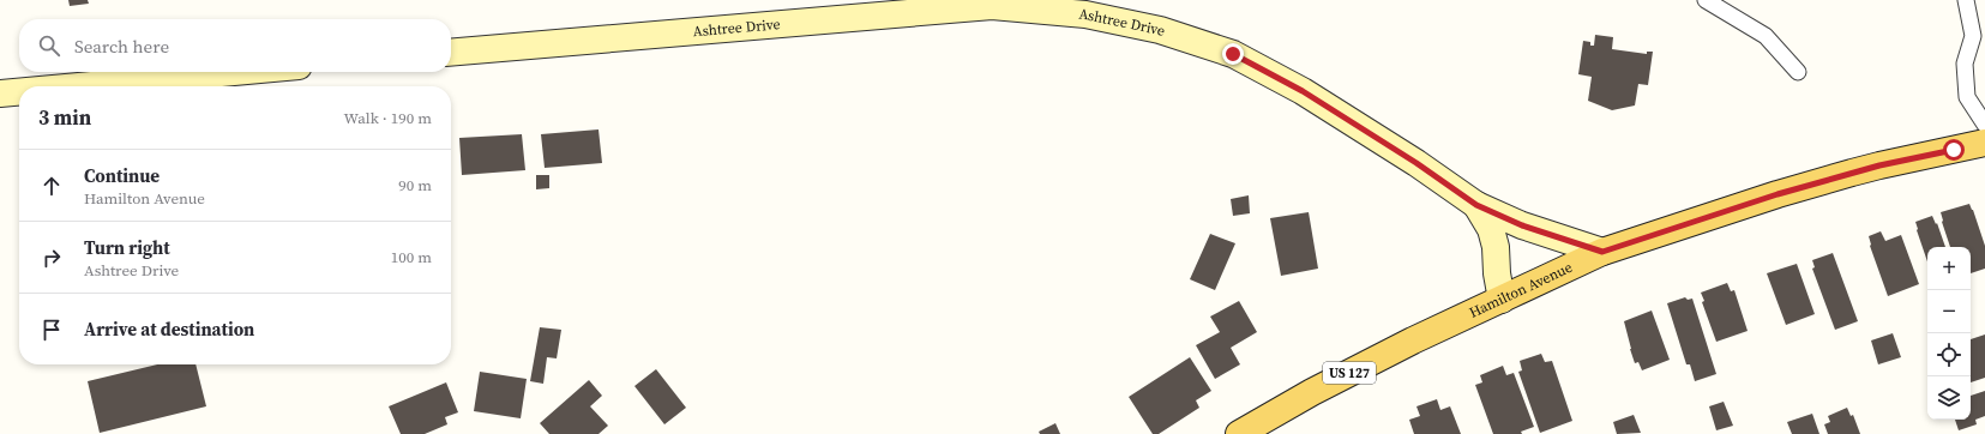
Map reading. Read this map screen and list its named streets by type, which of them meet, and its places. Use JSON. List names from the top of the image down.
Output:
{
  "streets": {
    "main road": ["Hamilton Avenue", "US 127"],
    "street": ["Ashtree Drive"]
  },
  "crossings": [
    ["Ashtree Drive", "Hamilton Avenue"]
  ],
  "page": {
    "search": "Search here",
    "heading": ["3 min", "Walk · 190 m"],
    "list": [
      ["Continue", "Hamilton Avenue", "90 m"],
      ["Turn right", "Ashtree Drive", "100 m"],
      "Arrive at destination"
    ],
    "map_buttons": ["+", "−"]
  }
}
